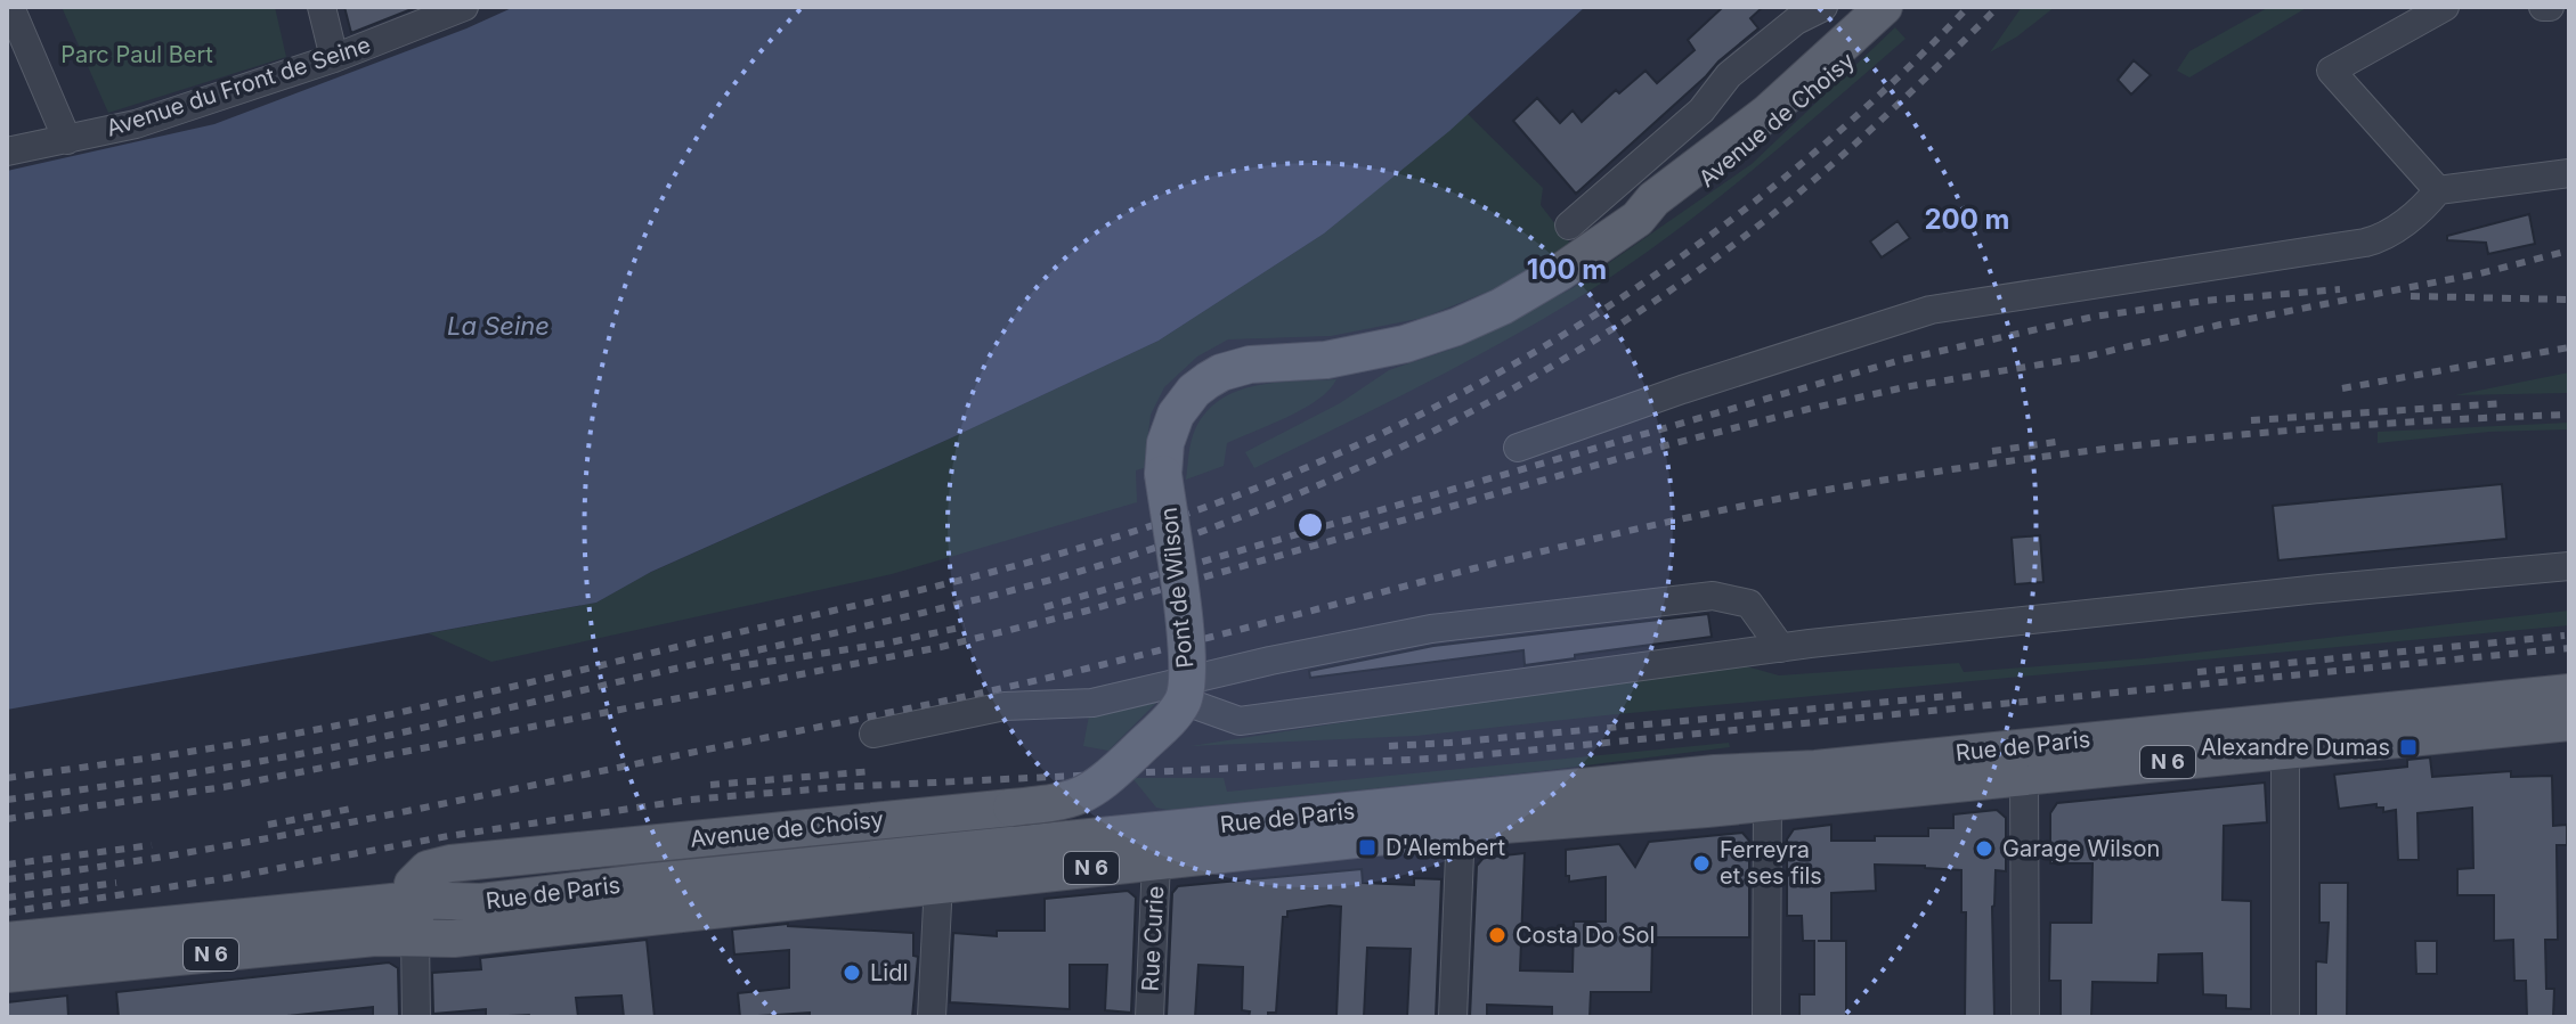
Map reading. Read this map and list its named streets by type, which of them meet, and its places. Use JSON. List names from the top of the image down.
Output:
{
  "streets": {
    "main road": [
      "Avenue de Choisy",
      "Pont de Wilson",
      "Rue de Paris",
      "N 6"
    ],
    "street": ["Avenue du Front de Seine", "Rue Curie"]
  },
  "crossings": [
    ["Avenue de Choisy", "Pont de Wilson"],
    ["Avenue de Choisy", "Rue de Paris"],
    ["Rue de Paris", "N 6"],
    ["Rue de Paris", "Rue Curie"]
  ],
  "water": ["La Seine"],
  "parks": ["Parc Paul Bert"],
  "places": {
    "transit": ["Alexandre Dumas", "D'Alembert"],
    "other": [
      "Garage Wilson",
      "Ferreyra et ses fils",
      "Costa Do Sol",
      "Lidl"
    ]
  },
  "rings": ["200 m", "100 m"]
}
